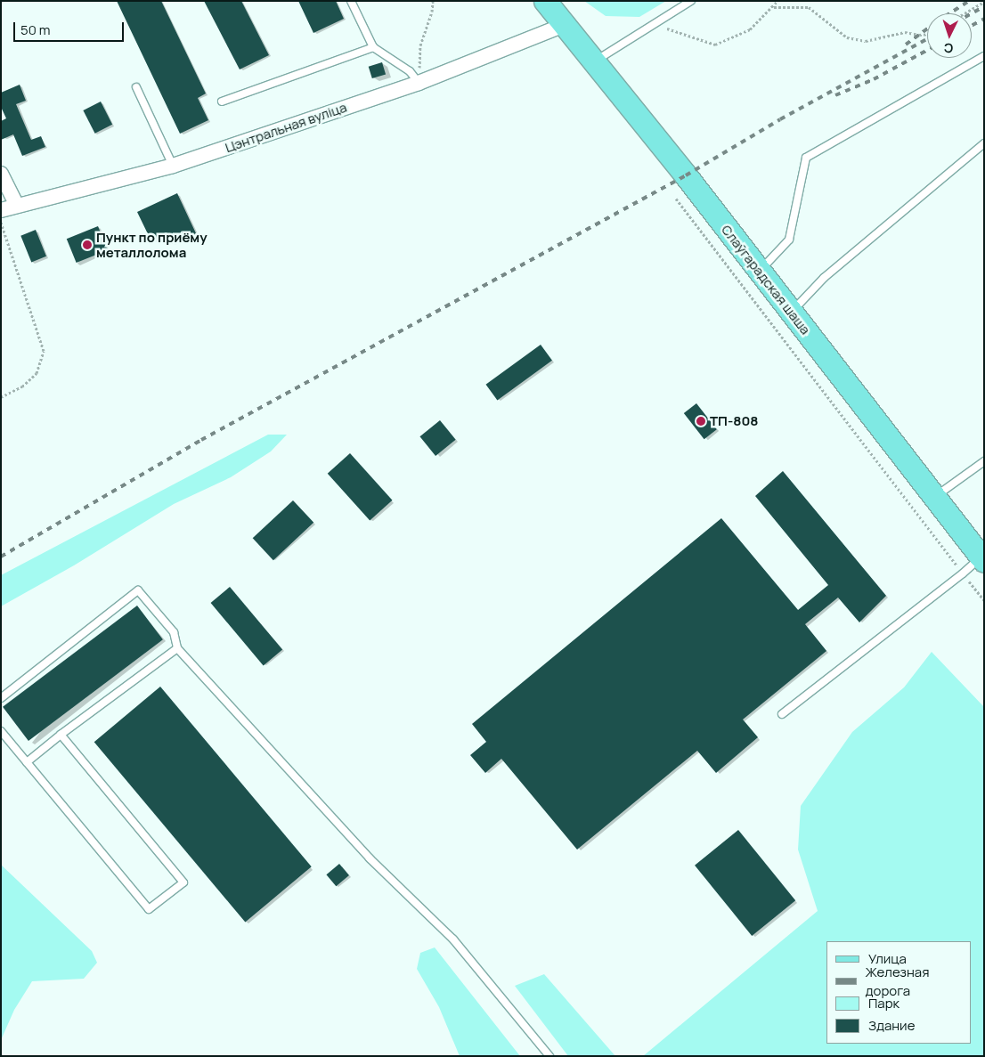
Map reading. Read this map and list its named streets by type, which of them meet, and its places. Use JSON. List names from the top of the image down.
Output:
{
  "streets": {
    "main road": ["Слаўгарадская шаша"],
    "street": ["Цэнтральная вуліца"]
  },
  "crossings": [
    ["Цэнтральная вуліца", "Слаўгарадская шаша"]
  ],
  "places": ["Пункт по приёму металлолома", "ТП-808"],
  "legend": [
    "Улица",
    "Железная дорога",
    "Парк",
    "Здание"
  ],
  "scale_bar": "50 m",
  "north": "bottom"
}
